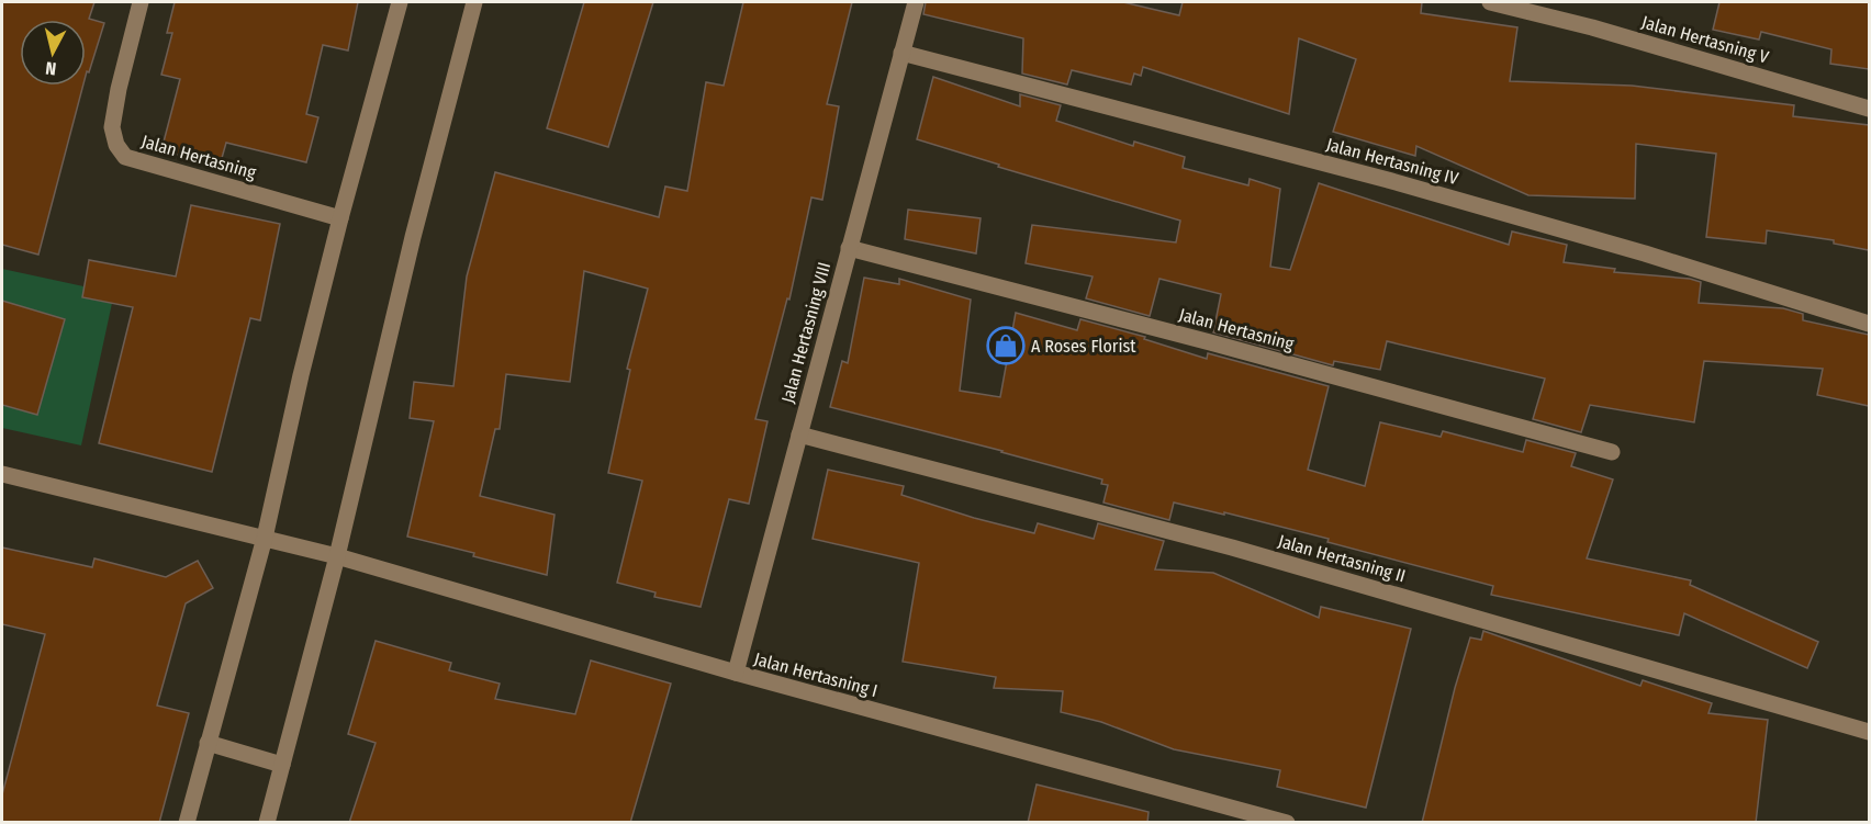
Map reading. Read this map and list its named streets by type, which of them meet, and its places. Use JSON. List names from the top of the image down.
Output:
{
  "streets": {
    "street": [
      "Jalan Hertasning V",
      "Jalan Hertasning",
      "Jalan Hertasning IV",
      "Jalan Hertasning VIII",
      "Jalan Hertasning II",
      "Jalan Hertasning I"
    ]
  },
  "crossings": [
    ["Jalan Hertasning", "Jalan Hertasning VIII"],
    ["Jalan Hertasning IV", "Jalan Hertasning VIII"],
    ["Jalan Hertasning VIII", "Jalan Hertasning II"],
    ["Jalan Hertasning VIII", "Jalan Hertasning I"]
  ],
  "places": {
    "shop": ["A Roses Florist"]
  },
  "north": "bottom"
}
